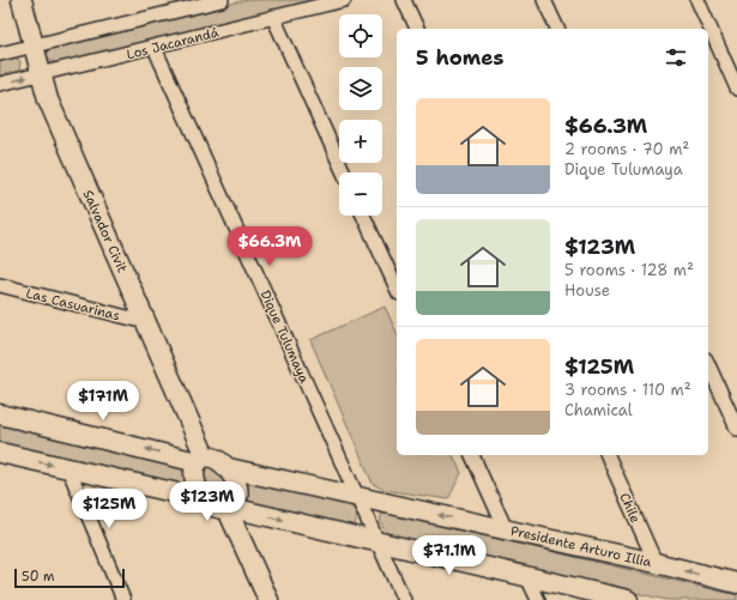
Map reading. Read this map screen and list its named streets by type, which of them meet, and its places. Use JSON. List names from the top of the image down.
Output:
{
  "streets": {
    "street": [
      "Los Jacarandá",
      "Salvador Civit",
      "Las Casuarinas",
      "Dique Tulumaya",
      "Chile",
      "Presidente Arturo Illia"
    ]
  },
  "crossings": [
    ["Los Jacarandá", "Salvador Civit"],
    ["Los Jacarandá", "Dique Tulumaya"],
    ["Salvador Civit", "Las Casuarinas"],
    ["Salvador Civit", "Presidente Arturo Illia"],
    ["Dique Tulumaya", "Presidente Arturo Illia"],
    ["Chile", "Presidente Arturo Illia"]
  ],
  "scale_bar": "50 m",
  "page": {
    "map_buttons": ["+", "−"],
    "heading": "5 homes",
    "list": [
      {
        "name": "$66.3M",
        "note": "2 rooms · 70 m² · Dique Tulumaya"
      },
      {
        "name": "$123M",
        "note": "5 rooms · 128 m² · House"
      },
      {
        "name": "$125M",
        "note": "3 rooms · 110 m² · Chamical"
      }
    ],
    "price": [
      "$66.3M",
      "$171M",
      "$123M",
      "$125M",
      "$71.1M"
    ],
    "scale": "50 m"
  }
}
